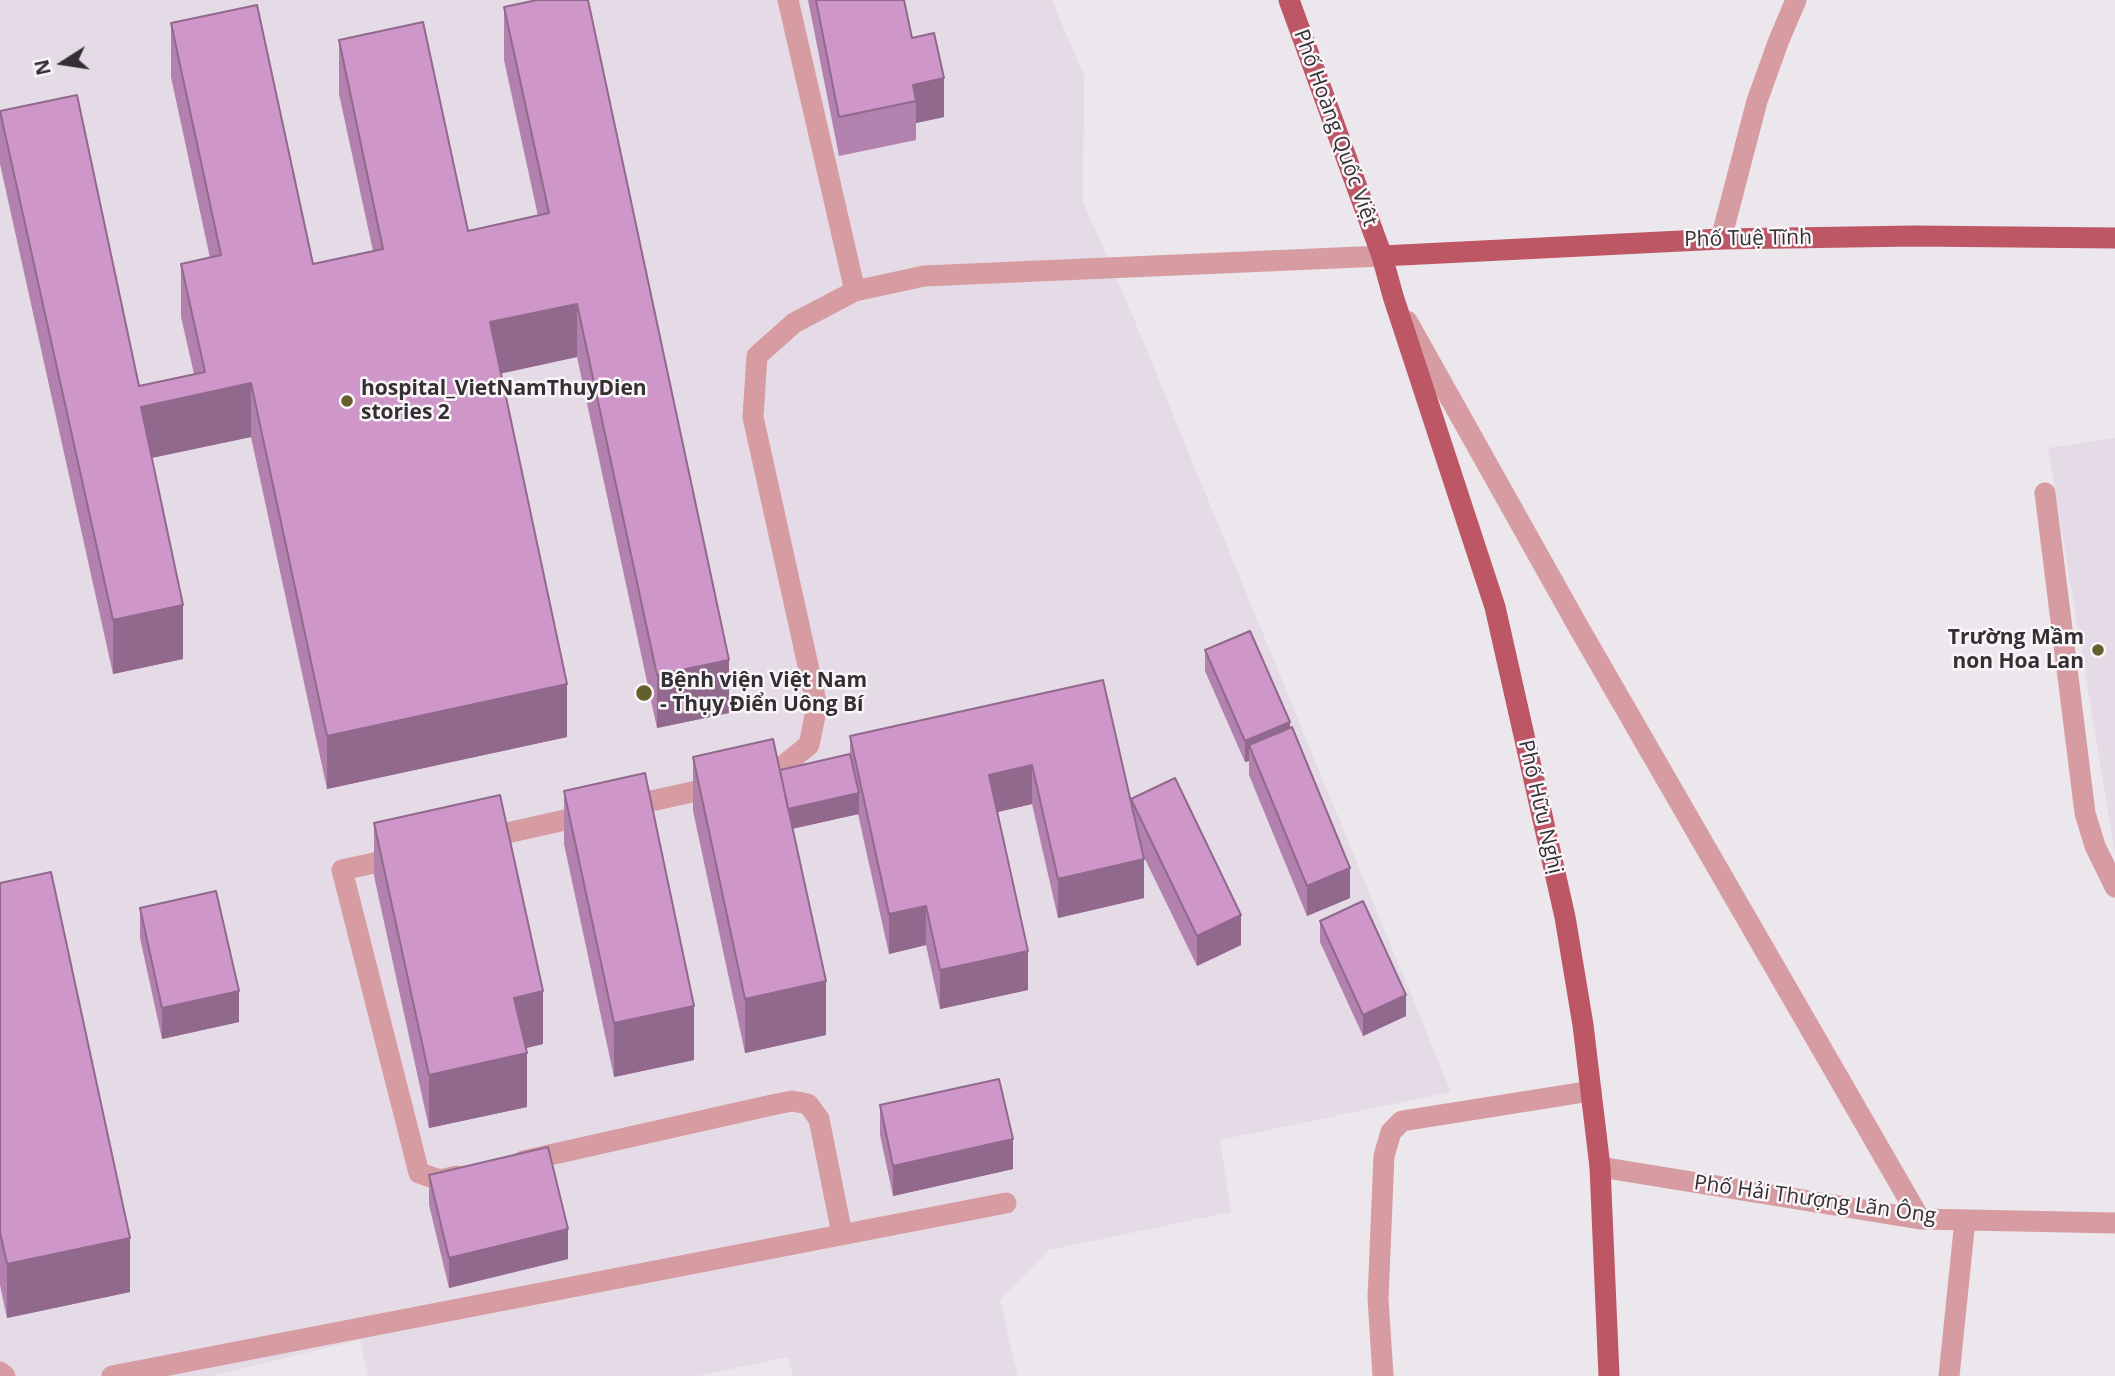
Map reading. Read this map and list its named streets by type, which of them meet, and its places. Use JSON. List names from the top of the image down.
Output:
{
  "streets": {
    "main road": ["Phố Hoàng Quốc Việt", "Phố Tuệ Tĩnh", "Phố Hữu Nghị"],
    "street": ["Phố Hải Thượng Lãn Ông"]
  },
  "crossings": [
    ["Phố Hoàng Quốc Việt", "Phố Tuệ Tĩnh"],
    ["Phố Hoàng Quốc Việt", "Phố Hữu Nghị"],
    ["Phố Tuệ Tĩnh", "Phố Hữu Nghị"],
    ["Phố Hữu Nghị", "Phố Hải Thượng Lãn Ông"]
  ],
  "places": ["hospital_VietNamThuyDien stories 2", "Trường Mầm non Hoa Lan", "Bệnh viện Việt Nam - Thụy Điển Uông Bí"],
  "north": "left"
}
